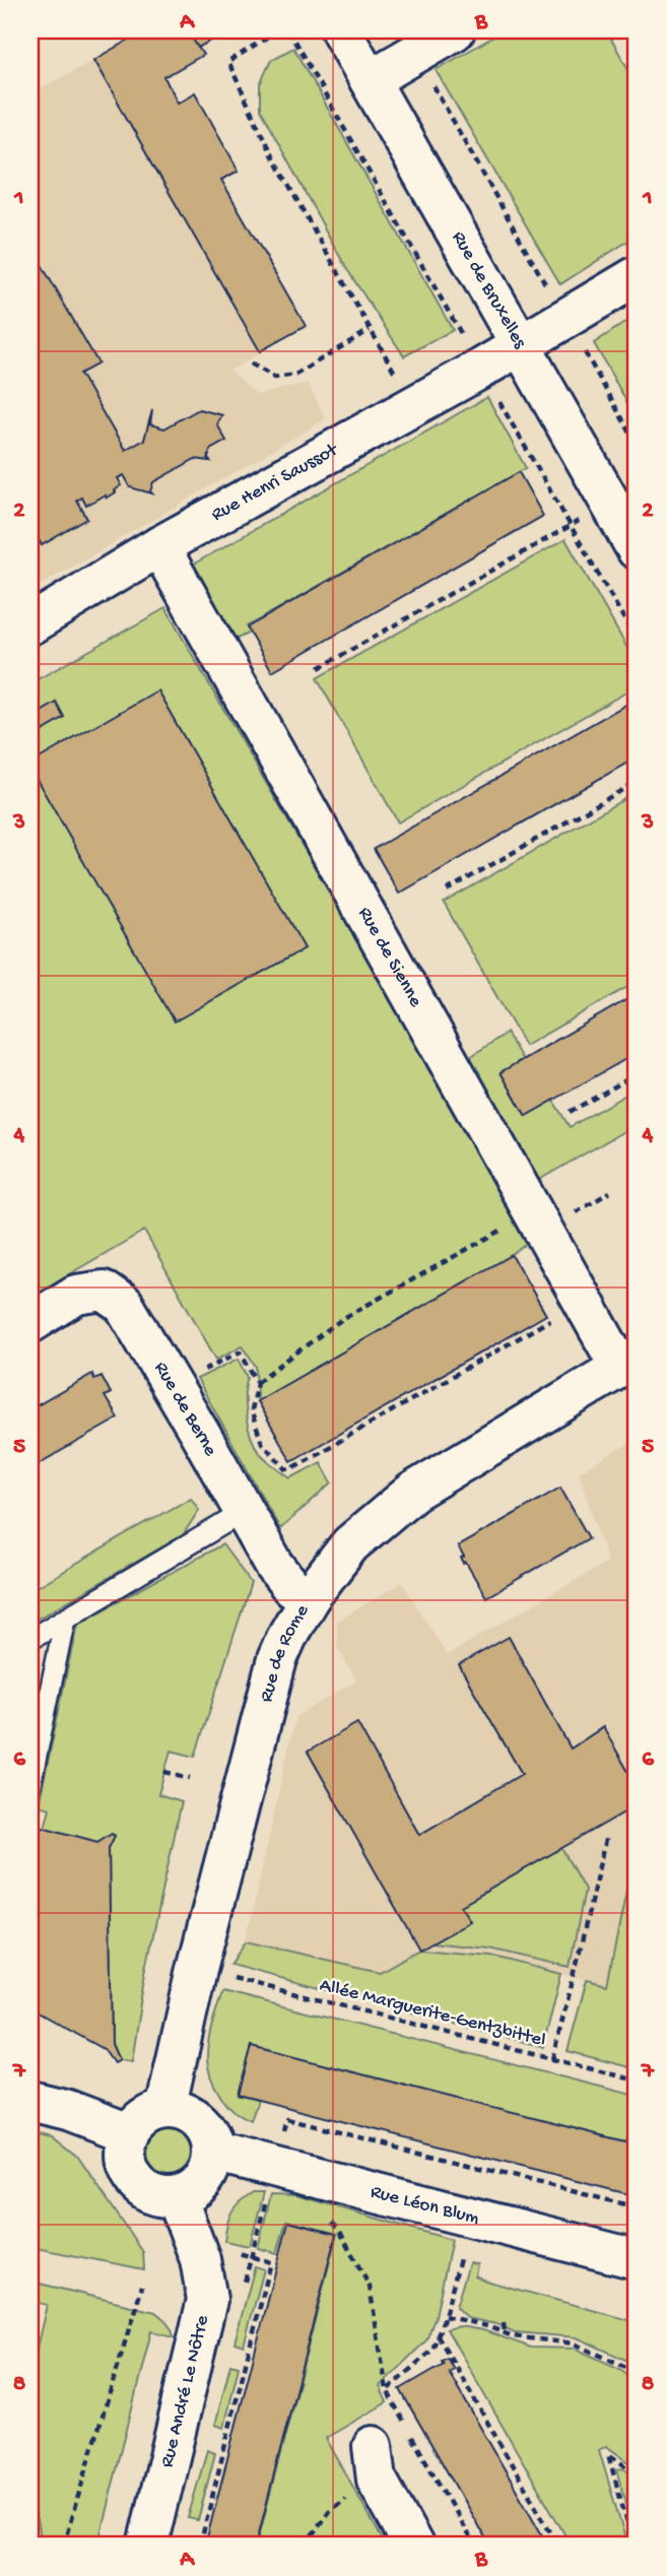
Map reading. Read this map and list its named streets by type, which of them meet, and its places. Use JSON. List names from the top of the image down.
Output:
{
  "streets": {
    "street": [
      "Rue de Bruxelles",
      "Rue Henri Saussot",
      "Rue de Sienne",
      "Rue de Berne",
      "Rue de Rome",
      "Rue Léon Blum",
      "Rue André Le Nôtre"
    ],
    "path": ["Allée Marguerite-Gentzbittel"]
  },
  "crossings": [
    ["Rue de Bruxelles", "Rue Henri Saussot"],
    ["Rue Henri Saussot", "Rue de Sienne"],
    ["Rue de Sienne", "Rue de Rome"],
    ["Rue de Berne", "Rue de Rome"],
    ["Rue de Rome", "Rue Léon Blum"],
    ["Rue de Rome", "Rue André Le Nôtre"],
    ["Rue Léon Blum", "Rue André Le Nôtre"]
  ],
  "grid": {
    "columns": ["A", "B"],
    "rows": [
      "1",
      "2",
      "3",
      "4",
      "5",
      "6",
      "7",
      "8"
    ]
  }
}
